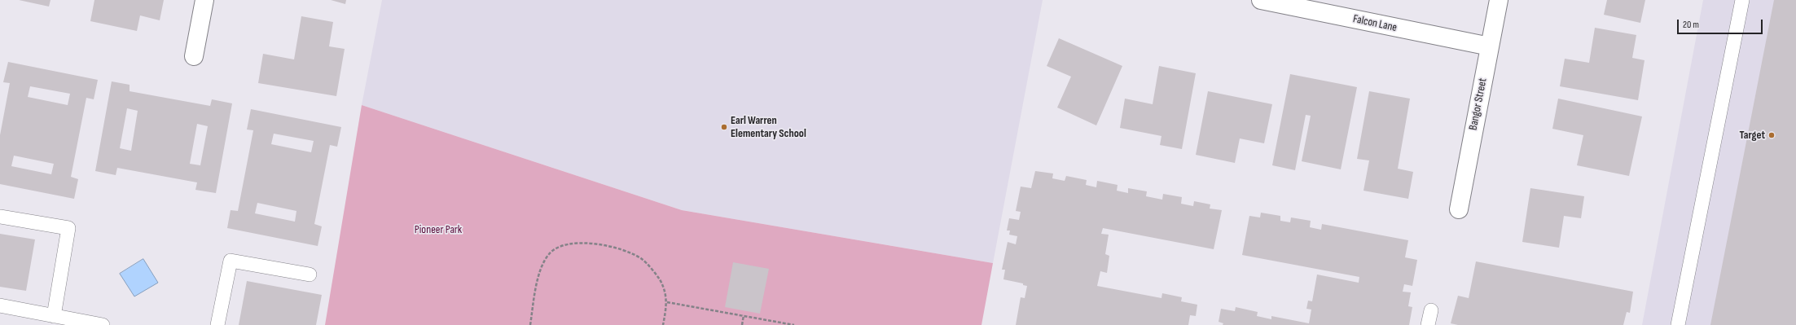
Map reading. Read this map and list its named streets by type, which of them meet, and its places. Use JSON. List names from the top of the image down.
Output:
{
  "streets": {
    "street": ["Falcon Lane", "Bangor Street"]
  },
  "crossings": [
    ["Falcon Lane", "Bangor Street"]
  ],
  "parks": ["Pioneer Park"],
  "places": ["Earl Warren Elementary School", "Target"],
  "scale_bar": "20 m"
}
